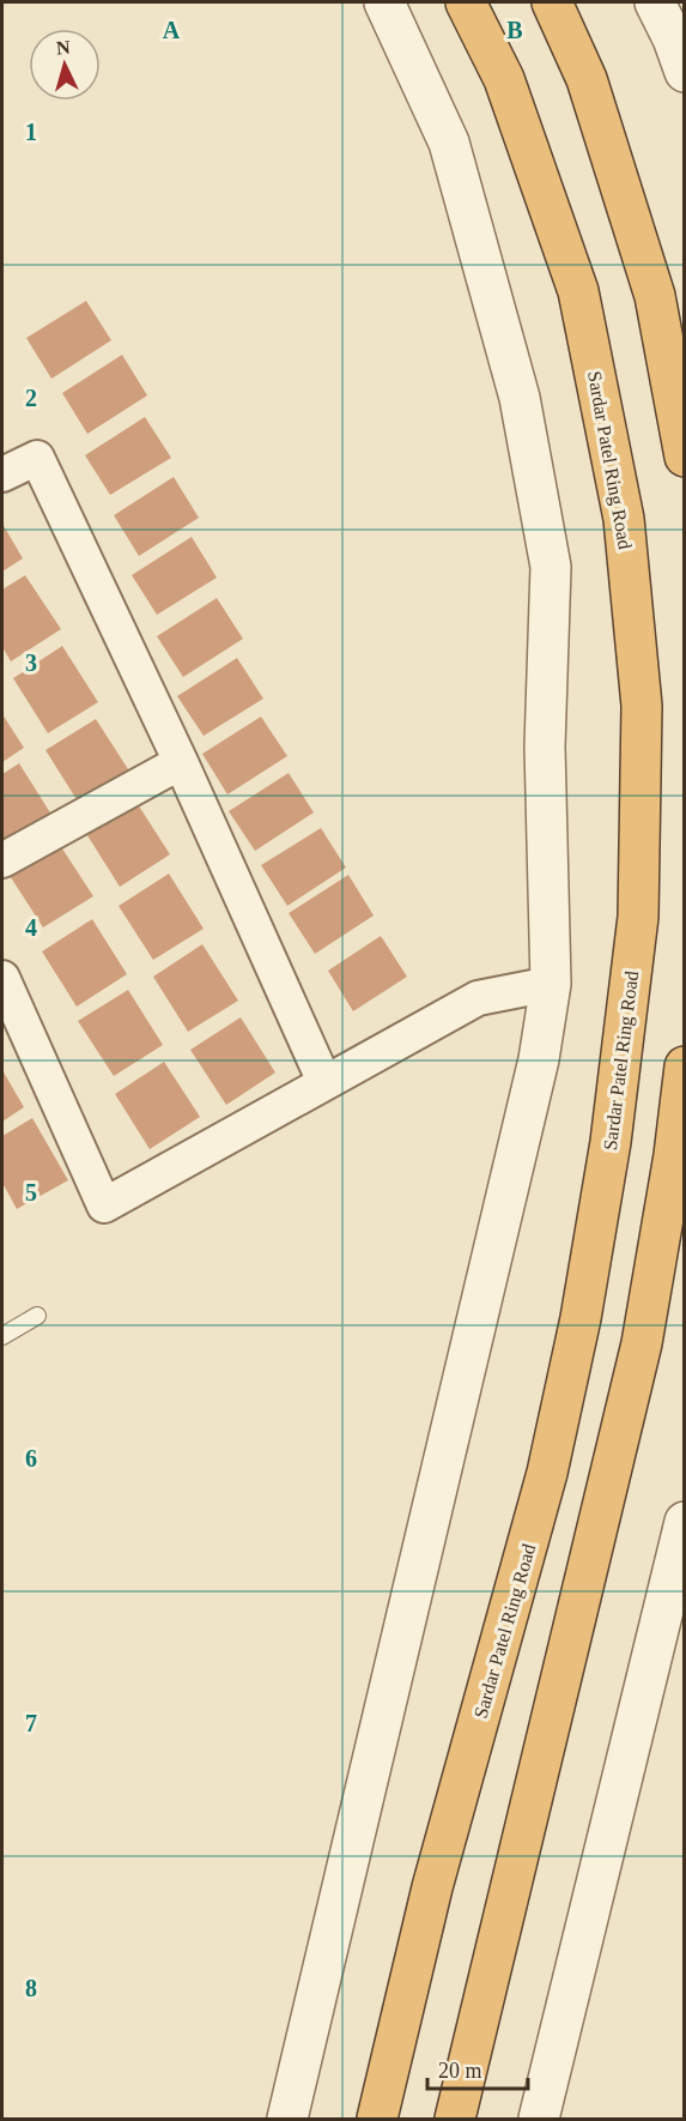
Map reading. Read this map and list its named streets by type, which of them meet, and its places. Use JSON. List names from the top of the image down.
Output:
{
  "streets": {
    "highway": ["Sardar Patel Ring Road"]
  },
  "scale_bar": "20 m",
  "north": "top",
  "grid": {
    "columns": ["A", "B"],
    "rows": [
      "1",
      "2",
      "3",
      "4",
      "5",
      "6",
      "7",
      "8"
    ]
  }
}
